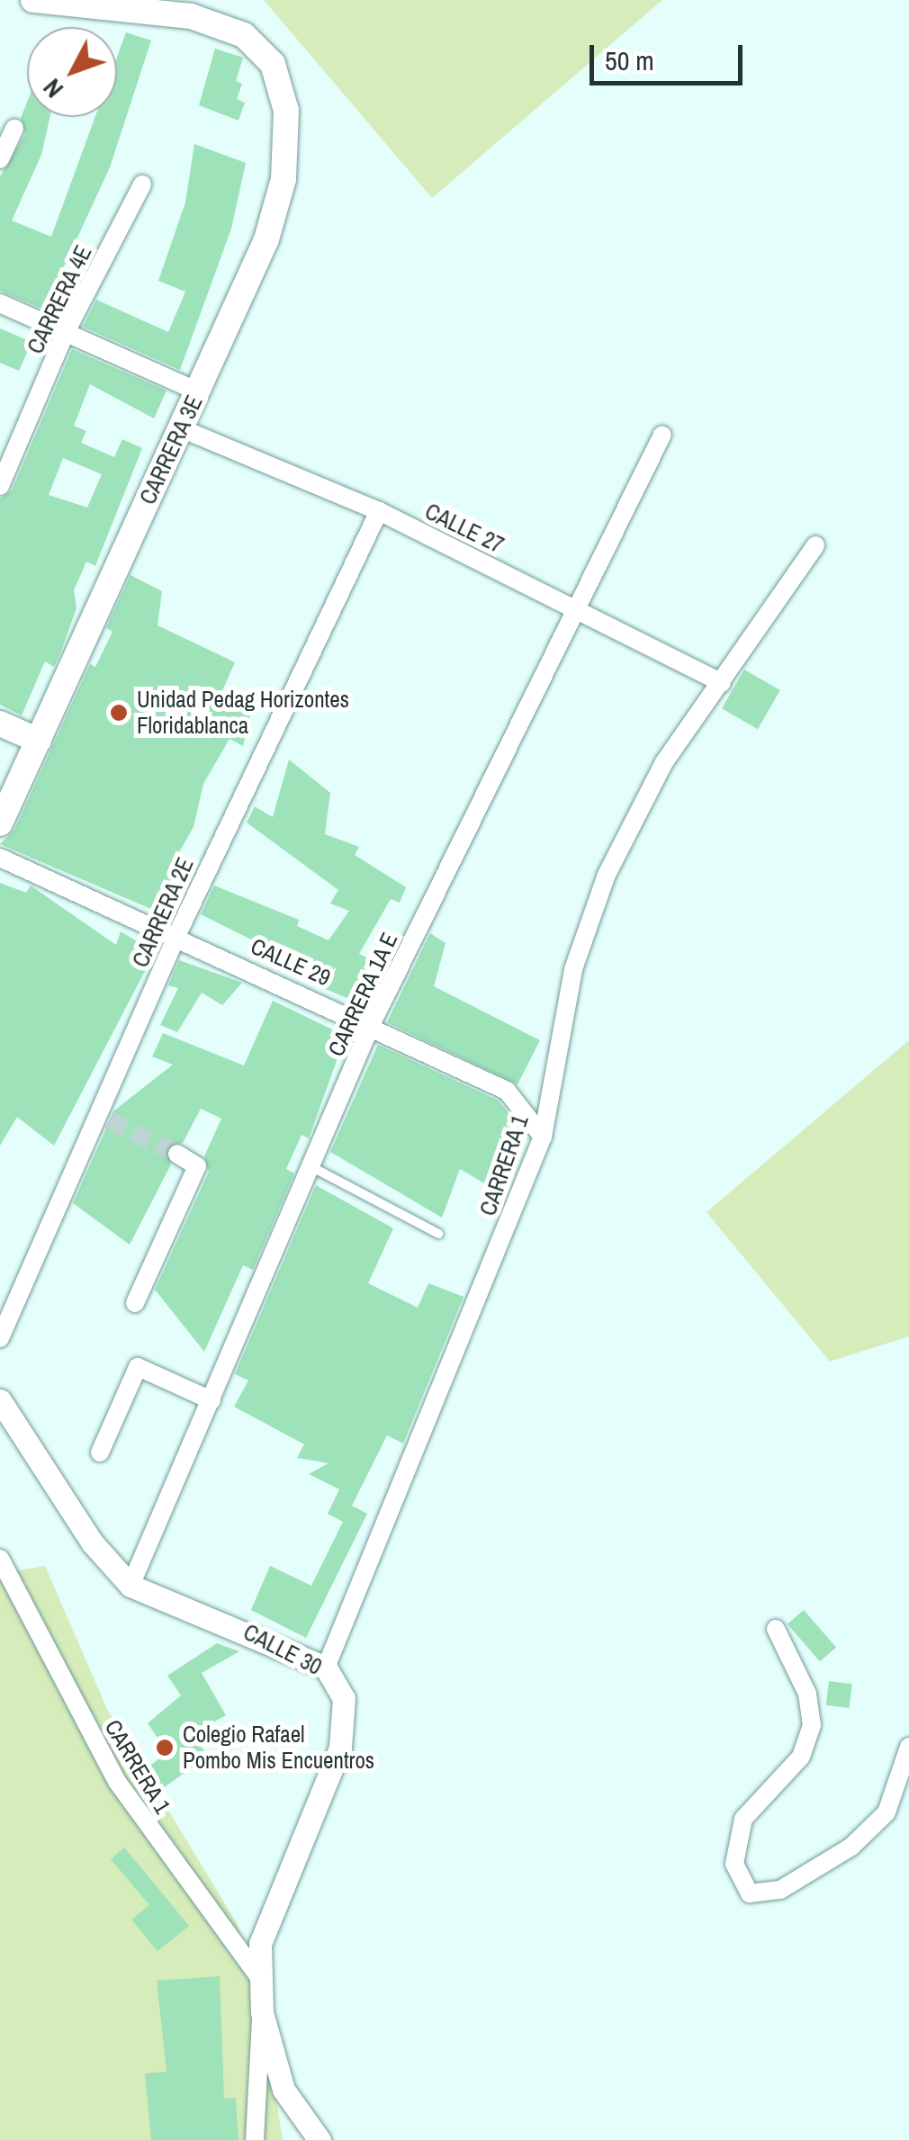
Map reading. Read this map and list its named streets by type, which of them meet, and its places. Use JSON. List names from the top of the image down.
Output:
{
  "streets": {
    "main road": ["CARRERA 3E"],
    "street": [
      "CARRERA 4E",
      "CALLE 27",
      "CARRERA 2E",
      "CALLE 29",
      "CARRERA 1A E",
      "CARRERA 1",
      "CALLE 30"
    ]
  },
  "crossings": [
    ["CARRERA 3E", "CALLE 27"],
    ["CALLE 27", "CARRERA 2E"],
    ["CALLE 27", "CARRERA 1A E"],
    ["CALLE 27", "CARRERA 1"],
    ["CARRERA 2E", "CALLE 29"],
    ["CALLE 29", "CARRERA 1A E"],
    ["CALLE 29", "CARRERA 1"],
    ["CARRERA 1A E", "CALLE 30"],
    ["CARRERA 1", "CALLE 30"]
  ],
  "places": ["Unidad Pedag Horizontes Floridablanca", "Colegio Rafael Pombo Mis Encuentros"],
  "scale_bar": "50 m",
  "north": "bottom left"
}
